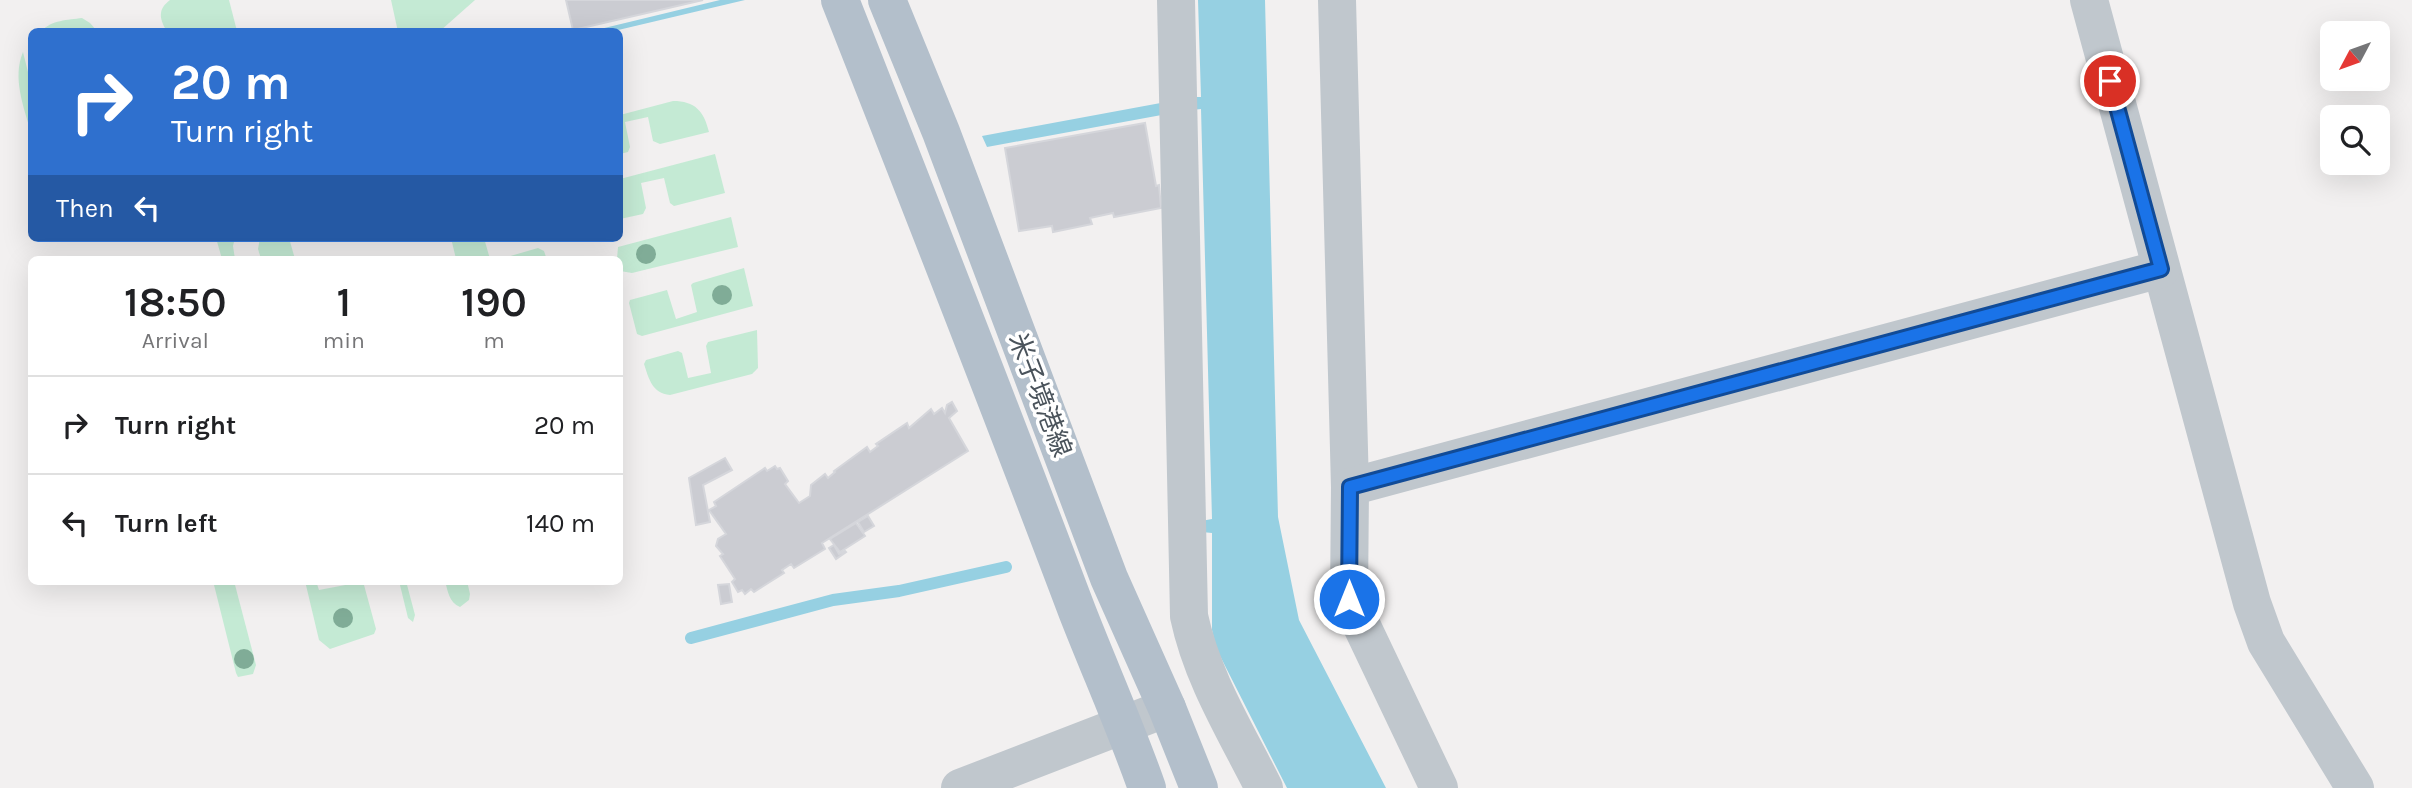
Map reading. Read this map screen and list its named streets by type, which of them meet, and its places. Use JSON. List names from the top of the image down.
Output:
{
  "streets": {
    "main road": ["米子境港線"]
  },
  "north": "bottom left",
  "page": {
    "turn": ["20 m", "Turn right"],
    "then": "Then",
    "eta": [
      "18:50",
      "Arrival",
      "1",
      "min",
      "190",
      "m"
    ],
    "list": [
      {
        "name": "Turn right",
        "value": "20 m"
      },
      {
        "name": "Turn left",
        "value": "140 m"
      }
    ]
  }
}
